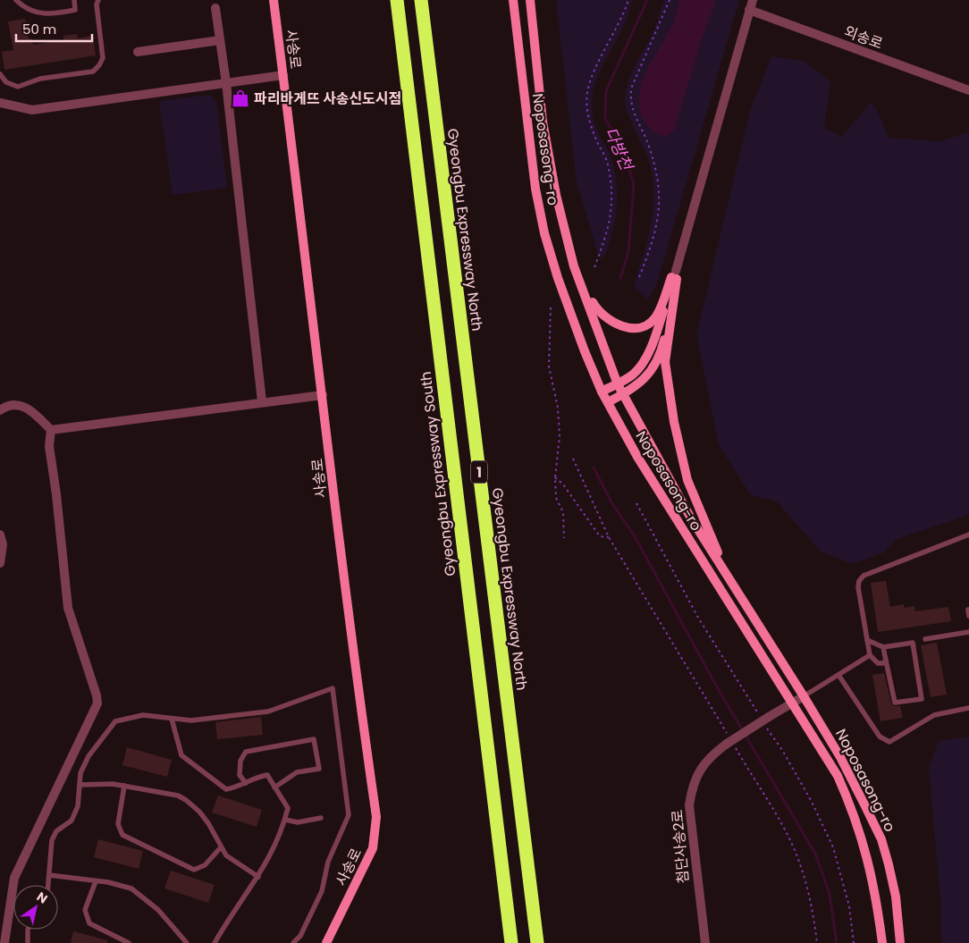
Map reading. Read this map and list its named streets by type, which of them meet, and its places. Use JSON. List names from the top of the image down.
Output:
{
  "streets": {
    "highway": ["Gyeongbu Expressway North", "1", "Gyeongbu Expressway South"],
    "main road": ["사송로", "Noposasong-ro"],
    "street": ["외송로", "첨단사송2로"]
  },
  "crossings": [
    ["Noposasong-ro", "첨단사송2로"]
  ],
  "water": ["다방천"],
  "places": {
    "shop": ["파리바게뜨 사송신도시점"]
  },
  "scale_bar": "50 m",
  "north": "top right"
}
